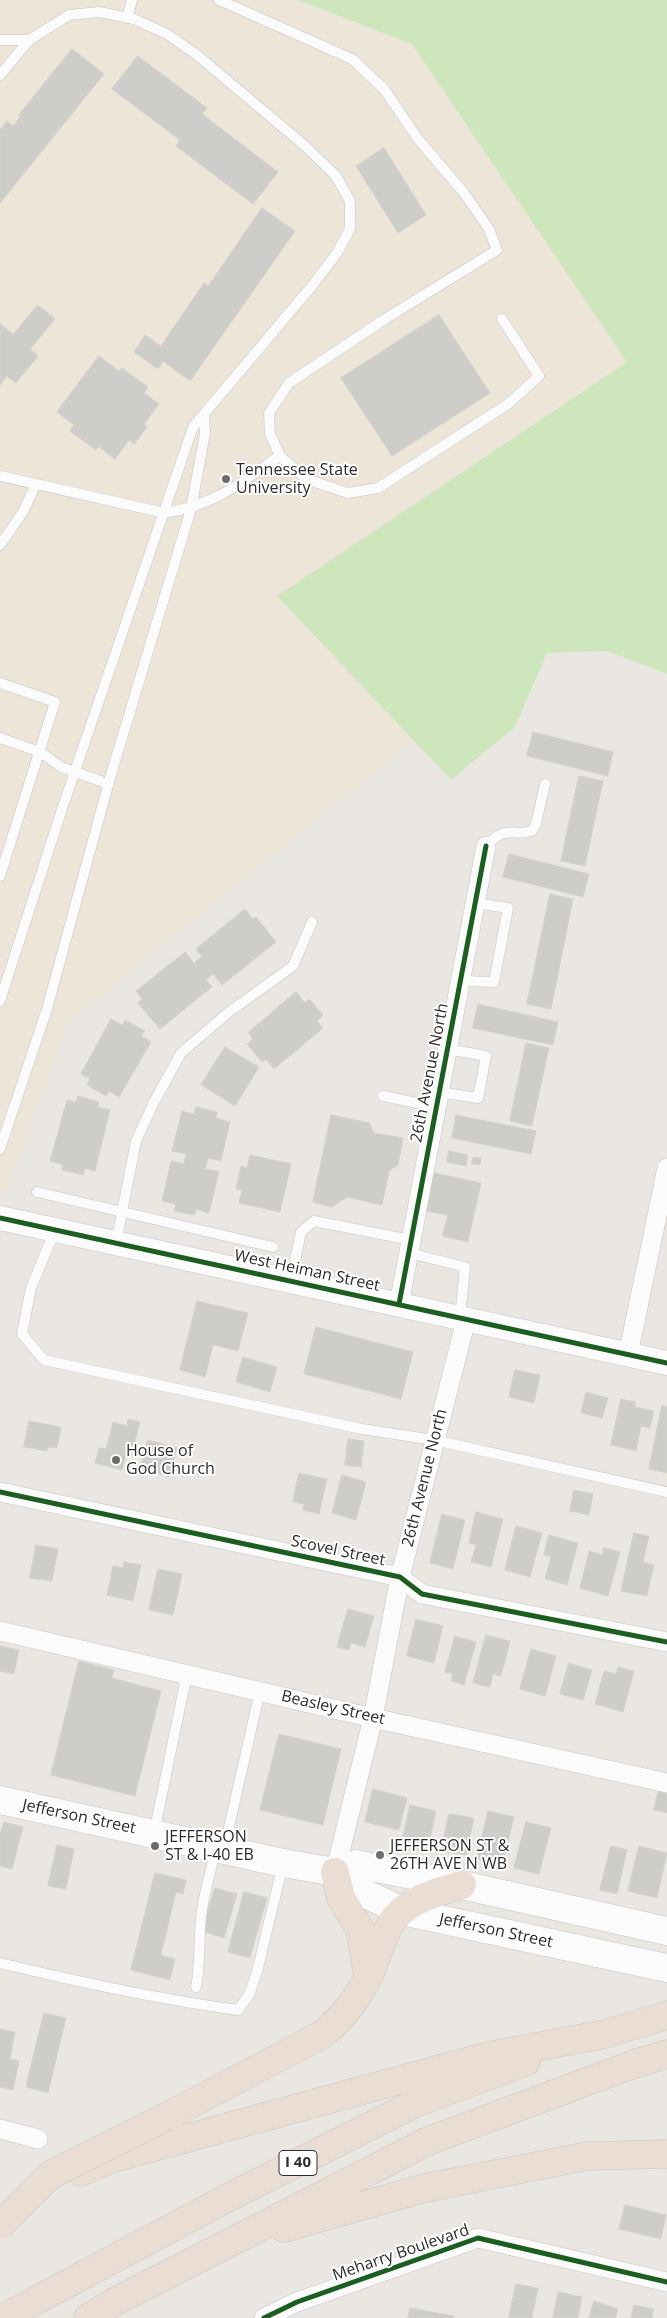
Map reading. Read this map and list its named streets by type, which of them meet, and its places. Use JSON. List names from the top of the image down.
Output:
{
  "streets": {
    "highway": ["I 40"],
    "main road": ["Jefferson Street"],
    "street": [
      "26th Avenue North",
      "West Heiman Street",
      "Scovel Street",
      "Beasley Street",
      "Meharry Boulevard"
    ]
  },
  "crossings": [
    ["26th Avenue North", "West Heiman Street"],
    ["26th Avenue North", "Scovel Street"],
    ["26th Avenue North", "Beasley Street"],
    ["26th Avenue North", "Jefferson Street"]
  ],
  "places": [
    "Tennessee State University",
    "House of God Church",
    "JEFFERSON ST & I-40 EB",
    "JEFFERSON ST & 26TH AVE N WB"
  ]
}
